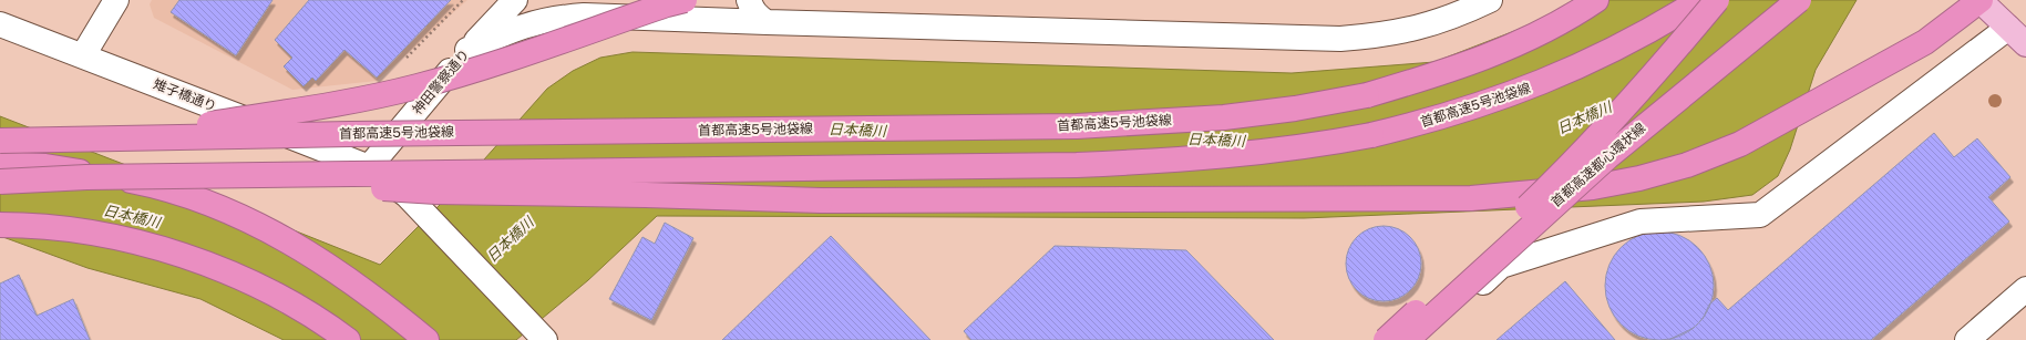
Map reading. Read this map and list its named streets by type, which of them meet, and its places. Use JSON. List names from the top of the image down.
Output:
{
  "streets": {
    "highway": ["首都高速5号池袋線", "首都高速都心環状線"],
    "street": ["神田警察通り", "雉子橋通り"]
  },
  "crossings": [
    ["神田警察通り", "雉子橋通り"]
  ],
  "water": ["日本橋川"]
}
